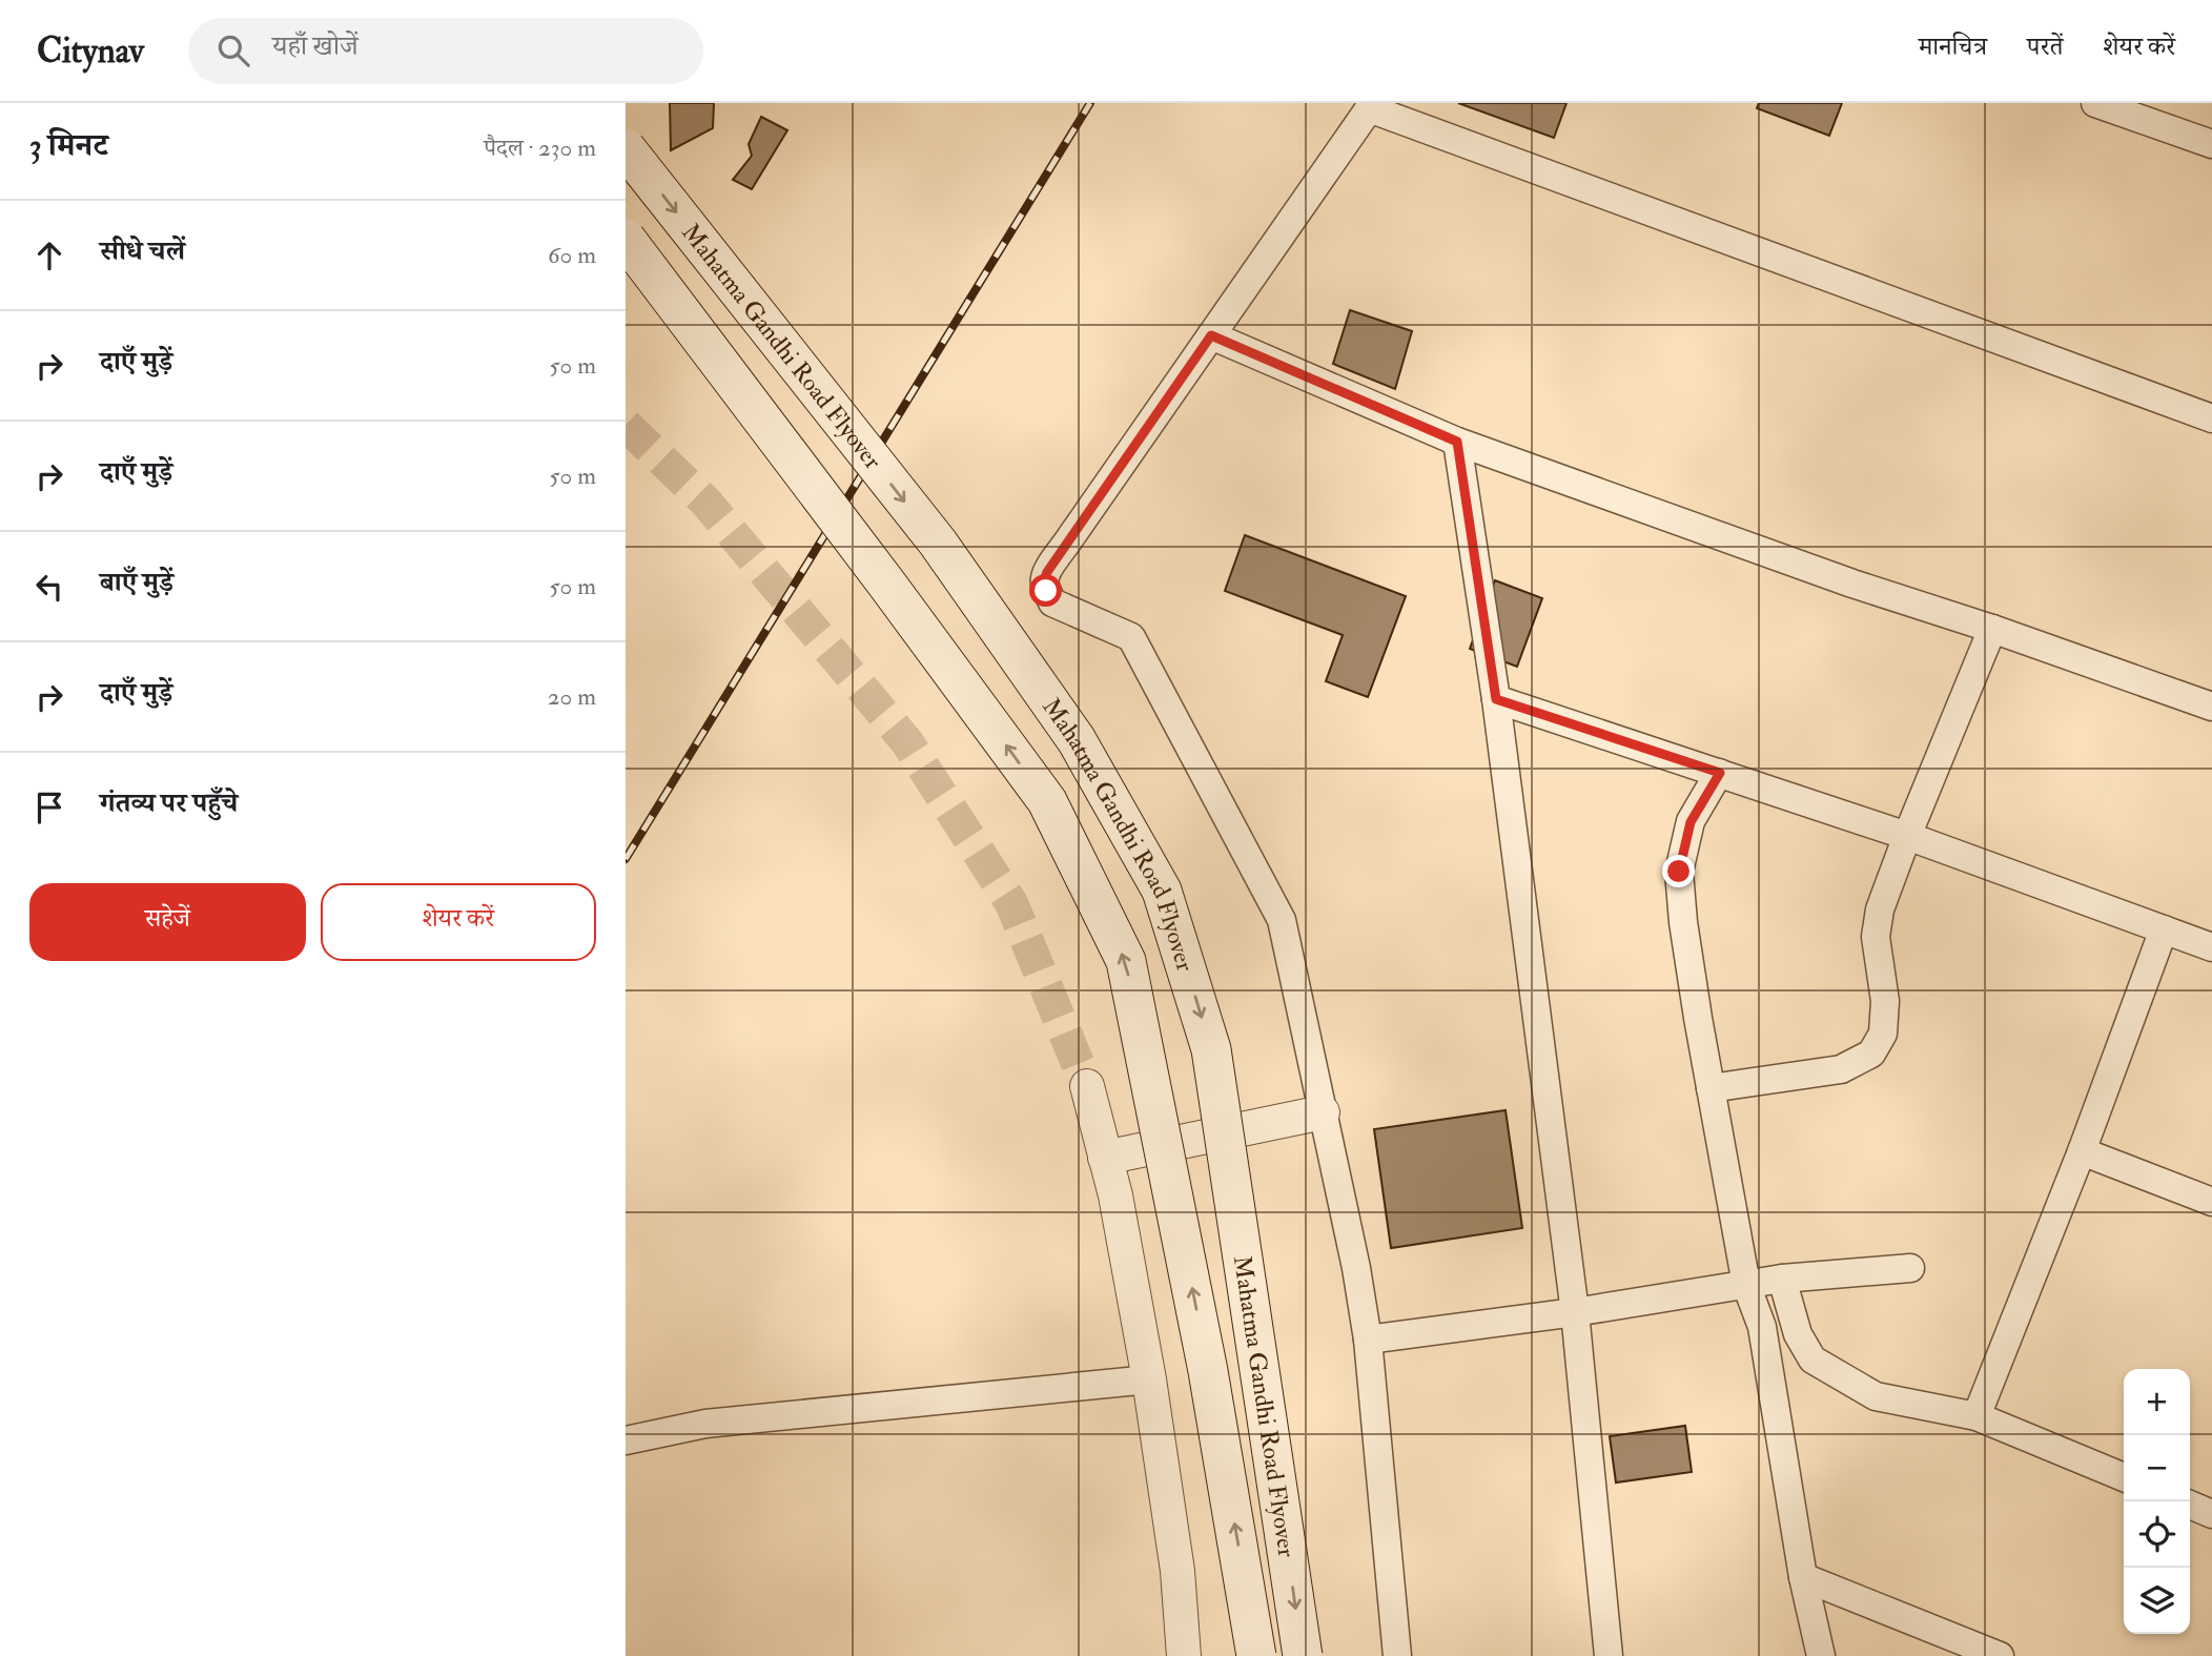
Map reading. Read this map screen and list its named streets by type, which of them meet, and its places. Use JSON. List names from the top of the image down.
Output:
{
  "streets": {
    "main road": ["Mahatma Gandhi Road Flyover"]
  },
  "page": {
    "header": "Citynav",
    "search": "यहाँ खोजें",
    "nav": ["मानचित्र", "परतें", "शेयर करें"],
    "heading": ["3 मिनट", "पैदल · 230 m"],
    "list": [
      ["सीधे चलें", "60 m"],
      ["दाएँ मुड़ें", "50 m"],
      ["दाएँ मुड़ें", "50 m"],
      ["बाएँ मुड़ें", "50 m"],
      ["दाएँ मुड़ें", "20 m"],
      "गंतव्य पर पहुँचे"
    ],
    "buttons": ["सहेजें", "शेयर करें"],
    "map_buttons": ["+", "−"]
  }
}
